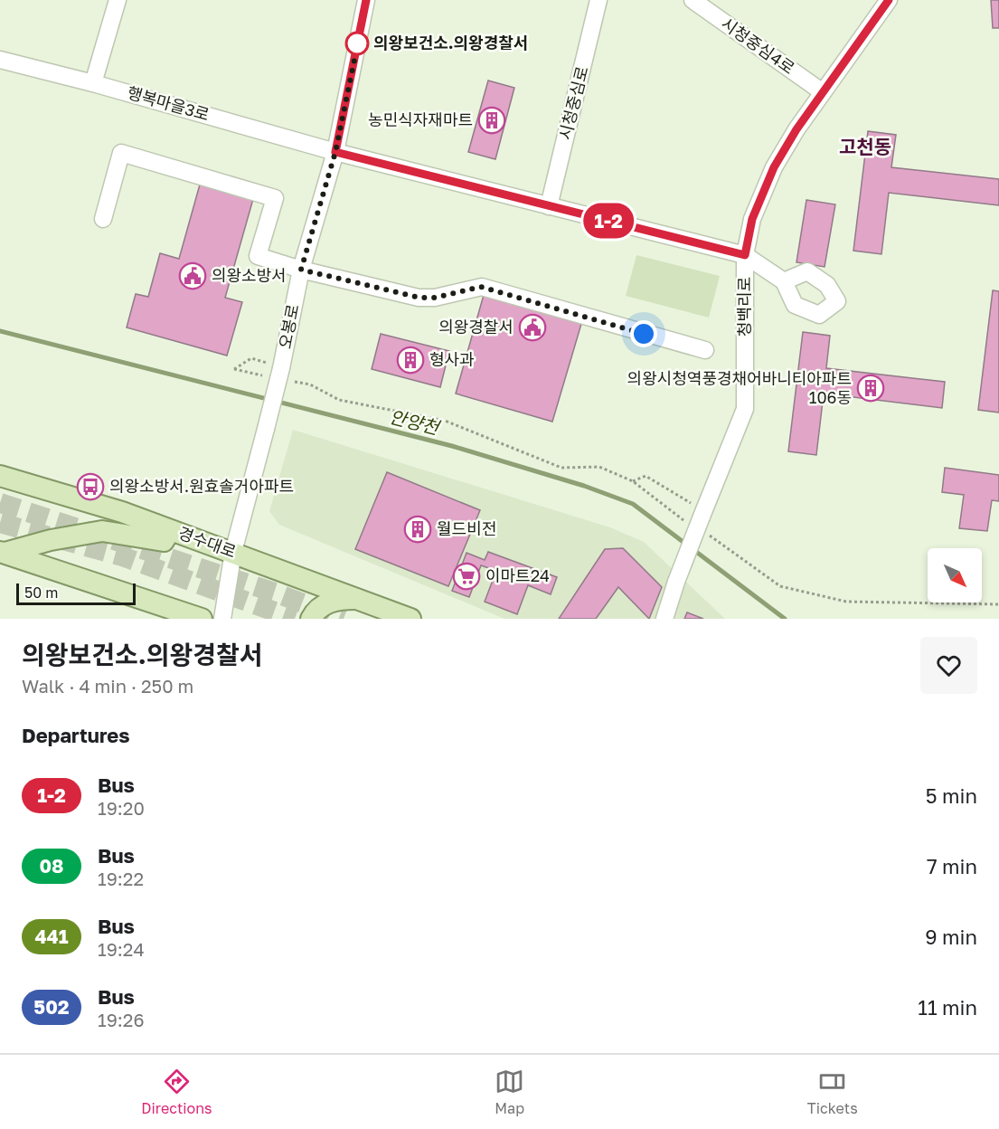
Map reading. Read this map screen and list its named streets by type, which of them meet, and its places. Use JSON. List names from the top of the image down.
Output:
{
  "streets": {
    "main road": ["경수대로"],
    "street": [
      "시청중심4로",
      "시청중심로",
      "행복마을3로",
      "청백리로",
      "오봉로"
    ]
  },
  "crossings": [
    ["시청중심4로", "청백리로"],
    ["시청중심로", "행복마을3로"],
    ["행복마을3로", "청백리로"],
    ["행복마을3로", "오봉로"],
    ["오봉로", "경수대로"]
  ],
  "districts": ["고천동"],
  "water": ["안양천"],
  "places": {
    "other": ["의왕보건소.의왕경찰서"],
    "building": [
      "농민식자재마트",
      "형사과",
      "의왕시청역풍경채어바니티아파트 106동",
      "월드비전"
    ],
    "public building": ["의왕소방서", "의왕경찰서"],
    "bus stop": ["의왕소방서.원효솔거아파트"],
    "supermarket": ["이마트24"]
  },
  "lines": ["bus line 1-2"],
  "scale_bar": "50 m",
  "north": "bottom right",
  "page": {
    "on_map": "1-2",
    "scale": "50 m",
    "heading": [
      ["의왕보건소.의왕경찰서", "Walk · 4 min · 250 m"],
      "Departures"
    ],
    "list": [
      {
        "mark": "1-2",
        "name": "Bus",
        "note": "19:20",
        "value": "5 min"
      },
      {
        "mark": "08",
        "name": "Bus",
        "note": "19:22",
        "value": "7 min"
      },
      {
        "mark": "441",
        "name": "Bus",
        "note": "19:24",
        "value": "9 min"
      },
      {
        "mark": "502",
        "name": "Bus",
        "note": "19:26",
        "value": "11 min"
      }
    ],
    "tabs": ["Directions", "Map", "Tickets"]
  }
}
